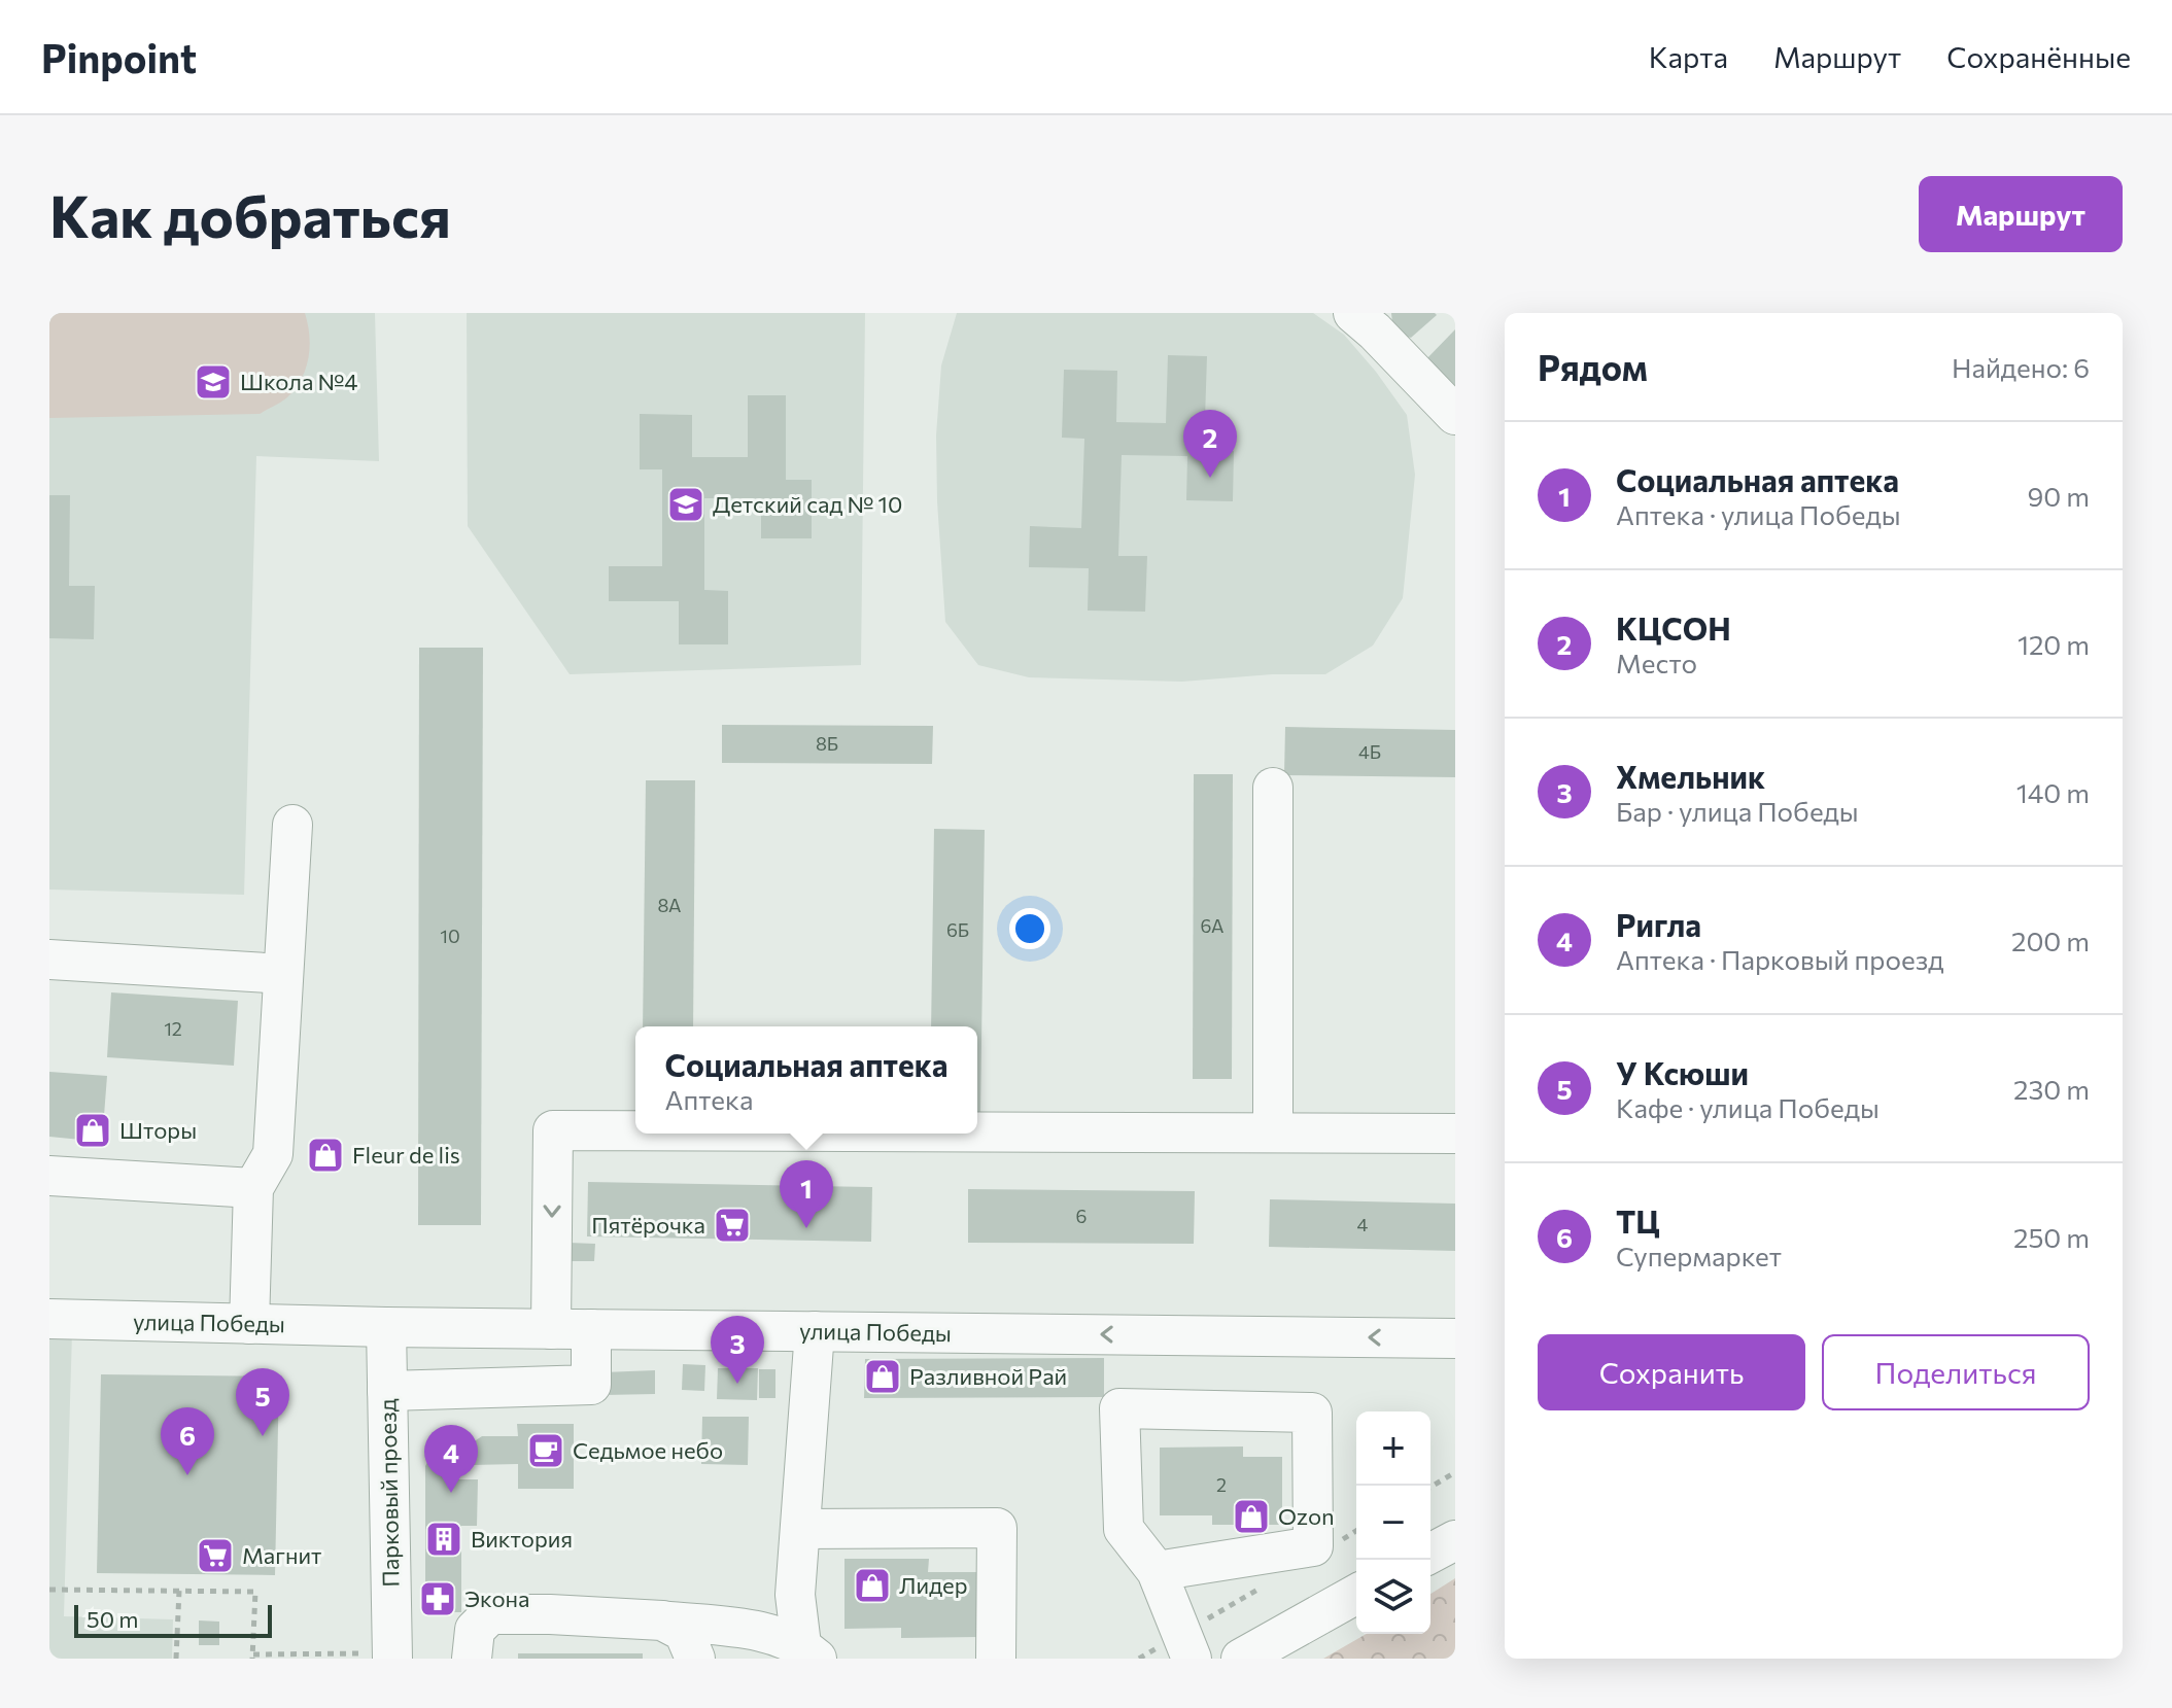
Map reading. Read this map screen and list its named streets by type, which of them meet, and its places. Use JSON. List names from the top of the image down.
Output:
{
  "streets": {
    "street": ["улица Победы", "Парковый проезд"]
  },
  "crossings": [
    ["улица Победы", "Парковый проезд"]
  ],
  "places": {
    "school or university": ["Школа №4", "Детский сад № 10"],
    "shop": [
      "Шторы",
      "Fleur de lis",
      "Разливной Рай",
      "Ozon",
      "Лидер"
    ],
    "supermarket": ["Пятёрочка", "Магнит"],
    "cafe": ["Седьмое небо"],
    "building": ["Виктория"],
    "pharmacy": ["Экона"]
  },
  "house_numbers": [
    "8Б",
    "4Б",
    "8А",
    "6А",
    "6Б",
    "10",
    "12",
    "6",
    "4",
    "2"
  ],
  "scale_bar": "50 m",
  "page": {
    "header": "Pinpoint",
    "nav": ["Карта", "Маршрут", "Сохранённые"],
    "buttons": [
      "Маршрут",
      ["Сохранить", "Поделиться"]
    ],
    "title": "Как добраться",
    "heading": ["Рядом", "Найдено: 6"],
    "pins": [
      "2",
      "1",
      "3",
      "5",
      "6",
      "4"
    ],
    "list": [
      {
        "mark": "1",
        "name": "Социальная аптека",
        "note": "Аптека · улица Победы",
        "value": "90 m"
      },
      {
        "mark": "2",
        "name": "КЦСОН",
        "note": "Место",
        "value": "120 m"
      },
      {
        "mark": "3",
        "name": "Хмельник",
        "note": "Бар · улица Победы",
        "value": "140 m"
      },
      {
        "mark": "4",
        "name": "Ригла",
        "note": "Аптека · Парковый проезд",
        "value": "200 m"
      },
      {
        "mark": "5",
        "name": "У Ксюши",
        "note": "Кафе · улица Победы",
        "value": "230 m"
      },
      {
        "mark": "6",
        "name": "ТЦ",
        "note": "Супермаркет",
        "value": "250 m"
      }
    ],
    "popup": ["Социальная аптека", "Аптека"],
    "map_buttons": ["+", "−"],
    "scale": "50 m"
  }
}
